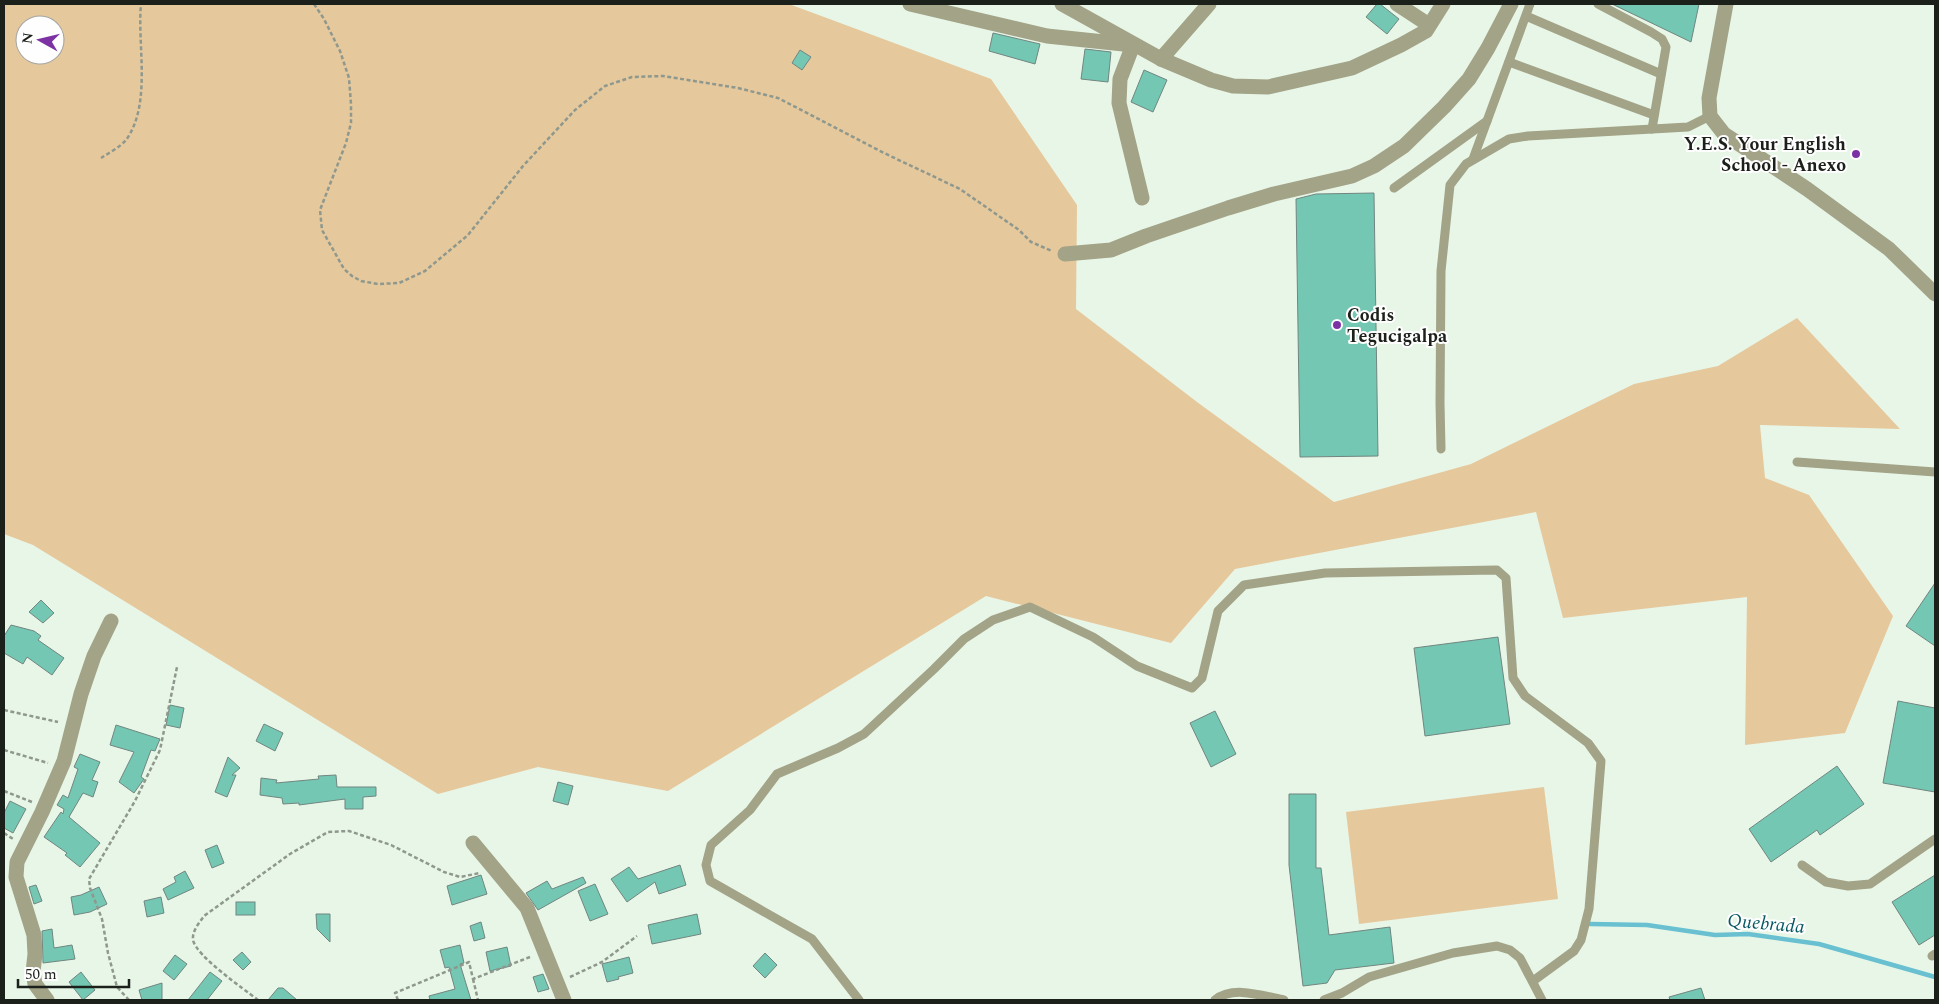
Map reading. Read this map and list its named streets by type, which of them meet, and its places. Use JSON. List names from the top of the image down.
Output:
{
  "water": ["Quebrada"],
  "places": ["Y.E.S. Your English School - Anexo", "Codis Tegucigalpa"],
  "scale_bar": "50 m",
  "north": "left"
}
